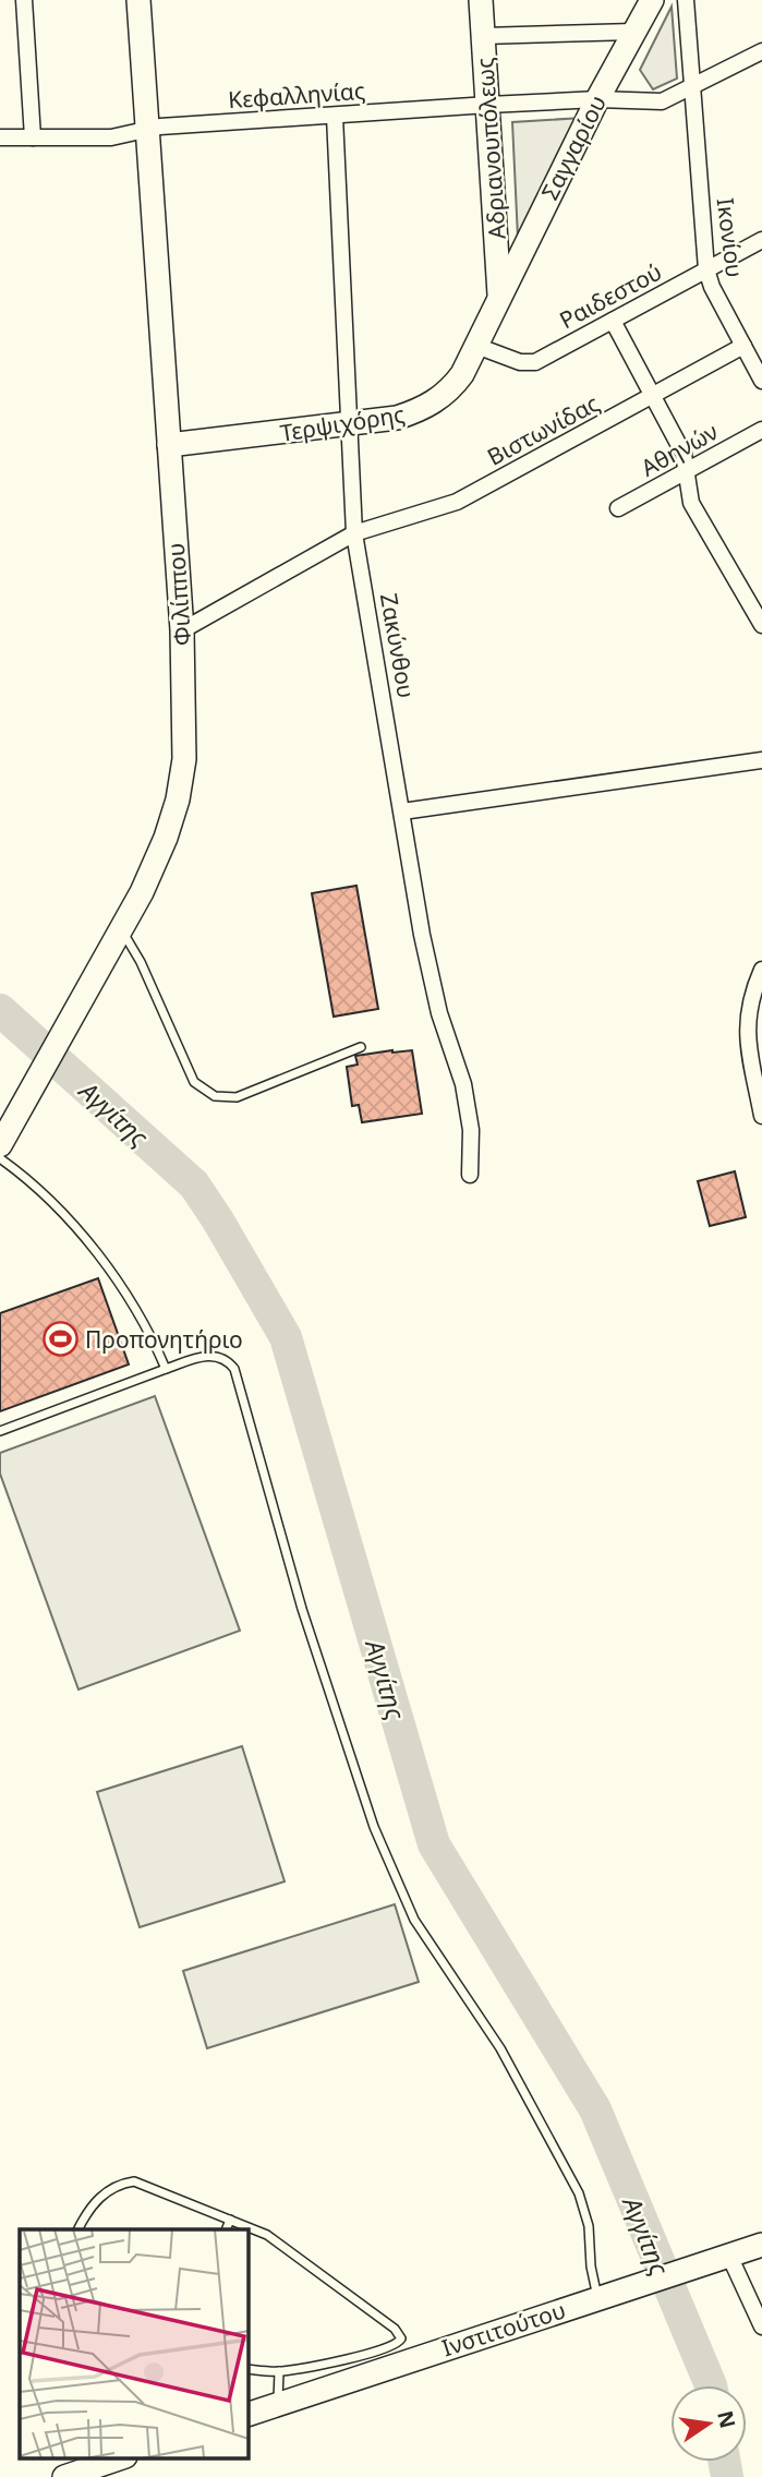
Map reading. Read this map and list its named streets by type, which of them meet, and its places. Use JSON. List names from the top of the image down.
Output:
{
  "streets": {
    "street": [
      "Κεφαλληνίας",
      "Σαγγαρίου",
      "Αδριανουπόλεως",
      "Ικονίου",
      "Ραιδεστού",
      "Τερψιχόρης",
      "Βιστωνίδας",
      "Αθηνών",
      "Φιλίππου",
      "Ζακύνθου",
      "Ινστιτούτου"
    ]
  },
  "crossings": [
    ["Κεφαλληνίας", "Σαγγαρίου"],
    ["Κεφαλληνίας", "Αδριανουπόλεως"],
    ["Κεφαλληνίας", "Ικονίου"],
    ["Κεφαλληνίας", "Φιλίππου"],
    ["Κεφαλληνίας", "Ζακύνθου"],
    ["Σαγγαρίου", "Αδριανουπόλεως"],
    ["Σαγγαρίου", "Τερψιχόρης"],
    ["Αδριανουπόλεως", "Τερψιχόρης"],
    ["Ικονίου", "Ραιδεστού"],
    ["Ικονίου", "Βιστωνίδας"],
    ["Ραιδεστού", "Τερψιχόρης"],
    ["Τερψιχόρης", "Φιλίππου"],
    ["Τερψιχόρης", "Ζακύνθου"],
    ["Βιστωνίδας", "Φιλίππου"],
    ["Βιστωνίδας", "Ζακύνθου"]
  ],
  "water": ["Αγγίτης"],
  "places": {
    "sports": ["Προπονητήριο"]
  },
  "north": "right"
}
